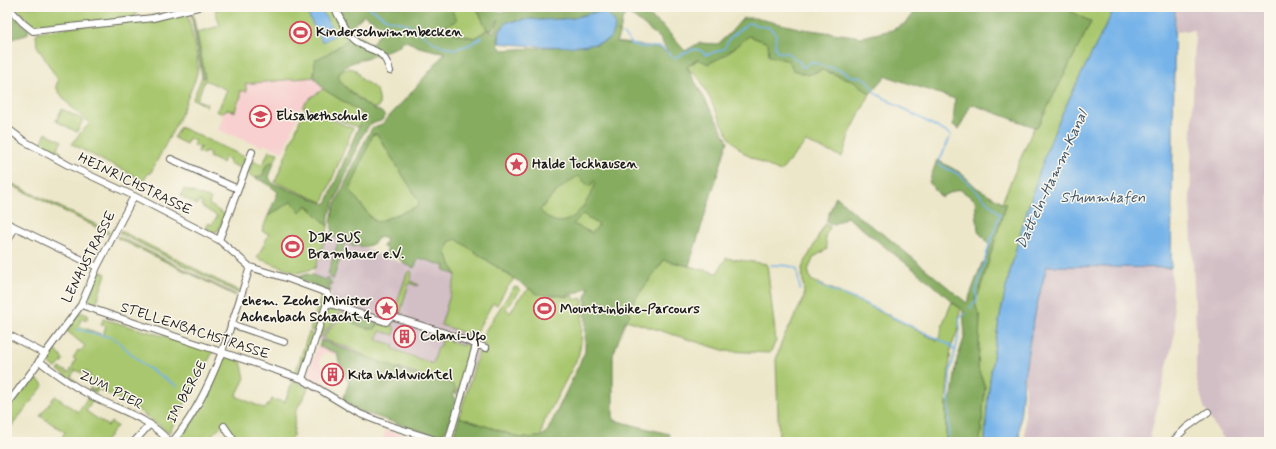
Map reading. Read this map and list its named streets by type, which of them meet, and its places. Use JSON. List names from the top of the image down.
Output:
{
  "streets": {
    "street": [
      "HEINRICHSTRASSE",
      "LENAUSTRASSE",
      "STELLENBACHSTRASSE",
      "ZUM PIER",
      "IM BERGE"
    ]
  },
  "crossings": [
    ["HEINRICHSTRASSE", "LENAUSTRASSE"],
    ["LENAUSTRASSE", "STELLENBACHSTRASSE"],
    ["LENAUSTRASSE", "ZUM PIER"],
    ["STELLENBACHSTRASSE", "IM BERGE"],
    ["ZUM PIER", "IM BERGE"]
  ],
  "water": ["Datteln-Hamm-Kanal", "Stummhafen"],
  "places": {
    "sports": ["Kinderschwimmbecken", "DJK SUS Brambauer e.V.", "Mountainbike-Parcours"],
    "school or university": ["Elisabethschule"],
    "place": ["Halde Tockhausen", "ehem. Zeche Minister Achenbach Schacht 4"],
    "building": ["Colani-Ufo", "Kita Waldwichtel"]
  }
}
